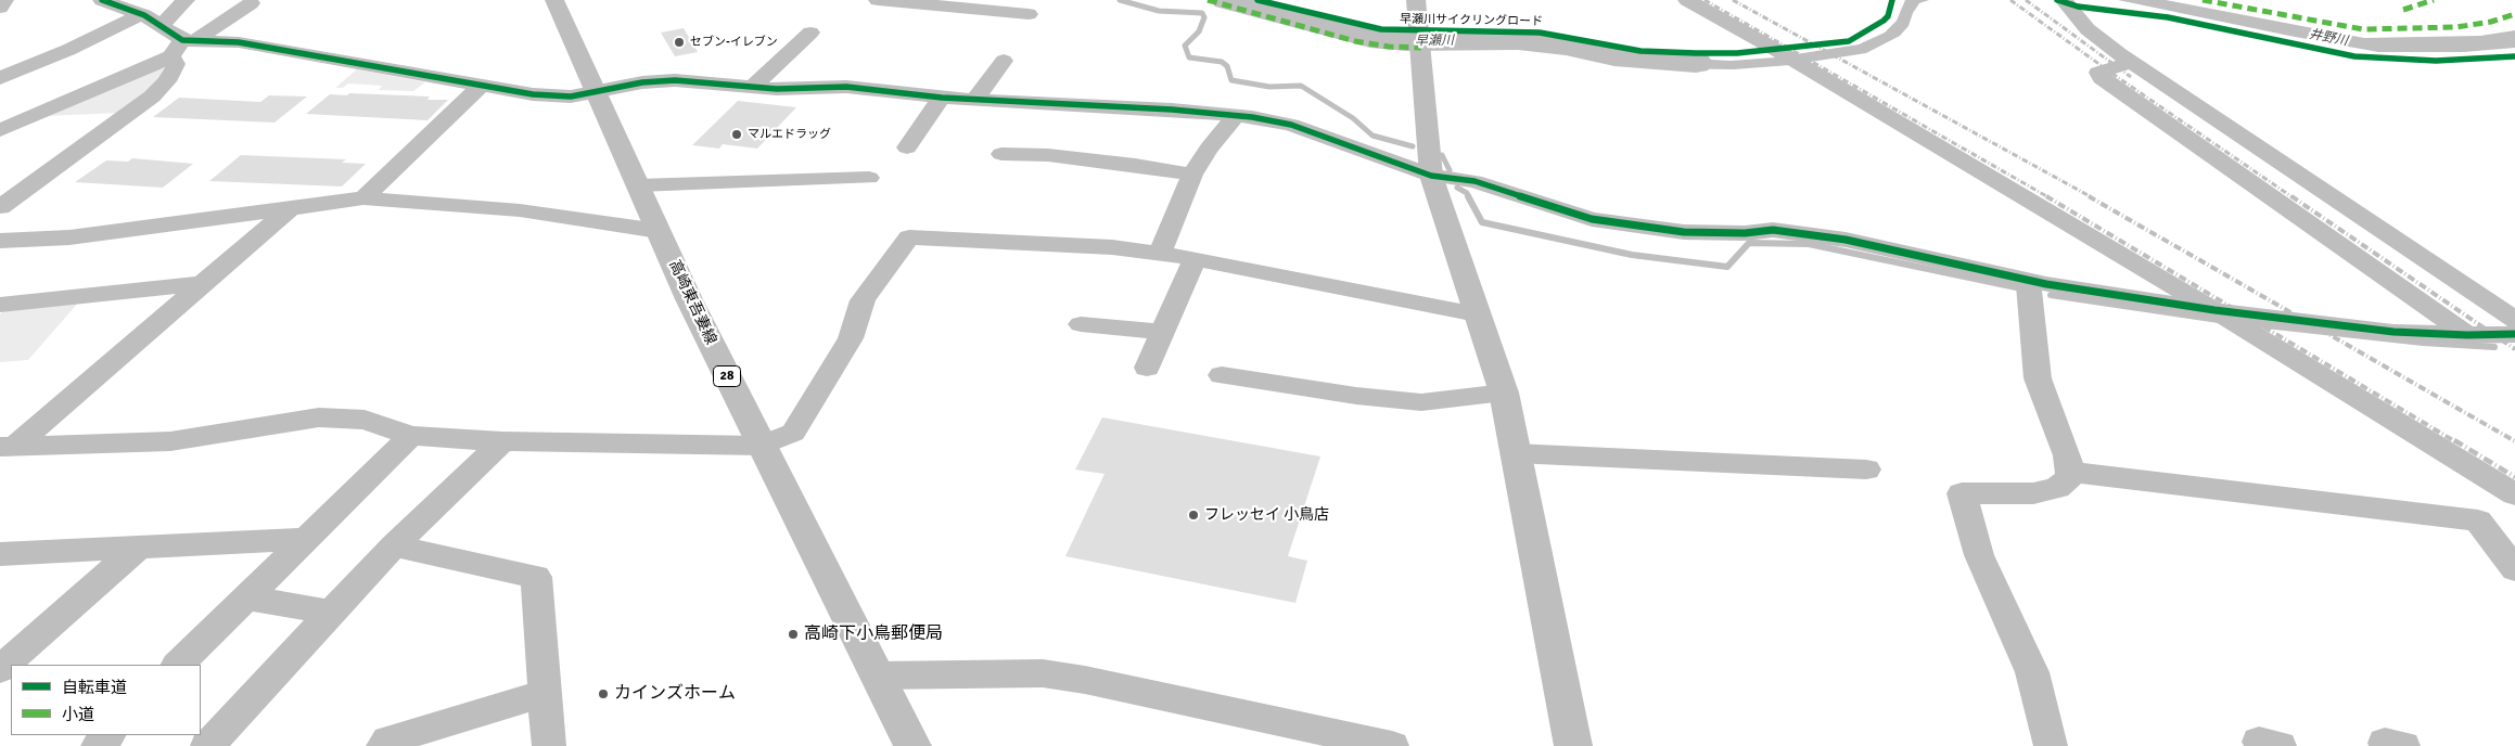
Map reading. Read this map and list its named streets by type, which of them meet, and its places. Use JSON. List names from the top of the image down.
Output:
{
  "streets": {
    "main road": ["高崎東吾妻線", "28"],
    "cycle path": ["早瀬川サイクリングロード"]
  },
  "water": ["井野川", "早瀬川"],
  "places": [
    "セブン-イレブン",
    "マルエドラッグ",
    "フレッセイ 小鳥店",
    "高崎下小鳥郵便局",
    "カインズホーム"
  ],
  "legend": ["自転車道", "小道"]
}
